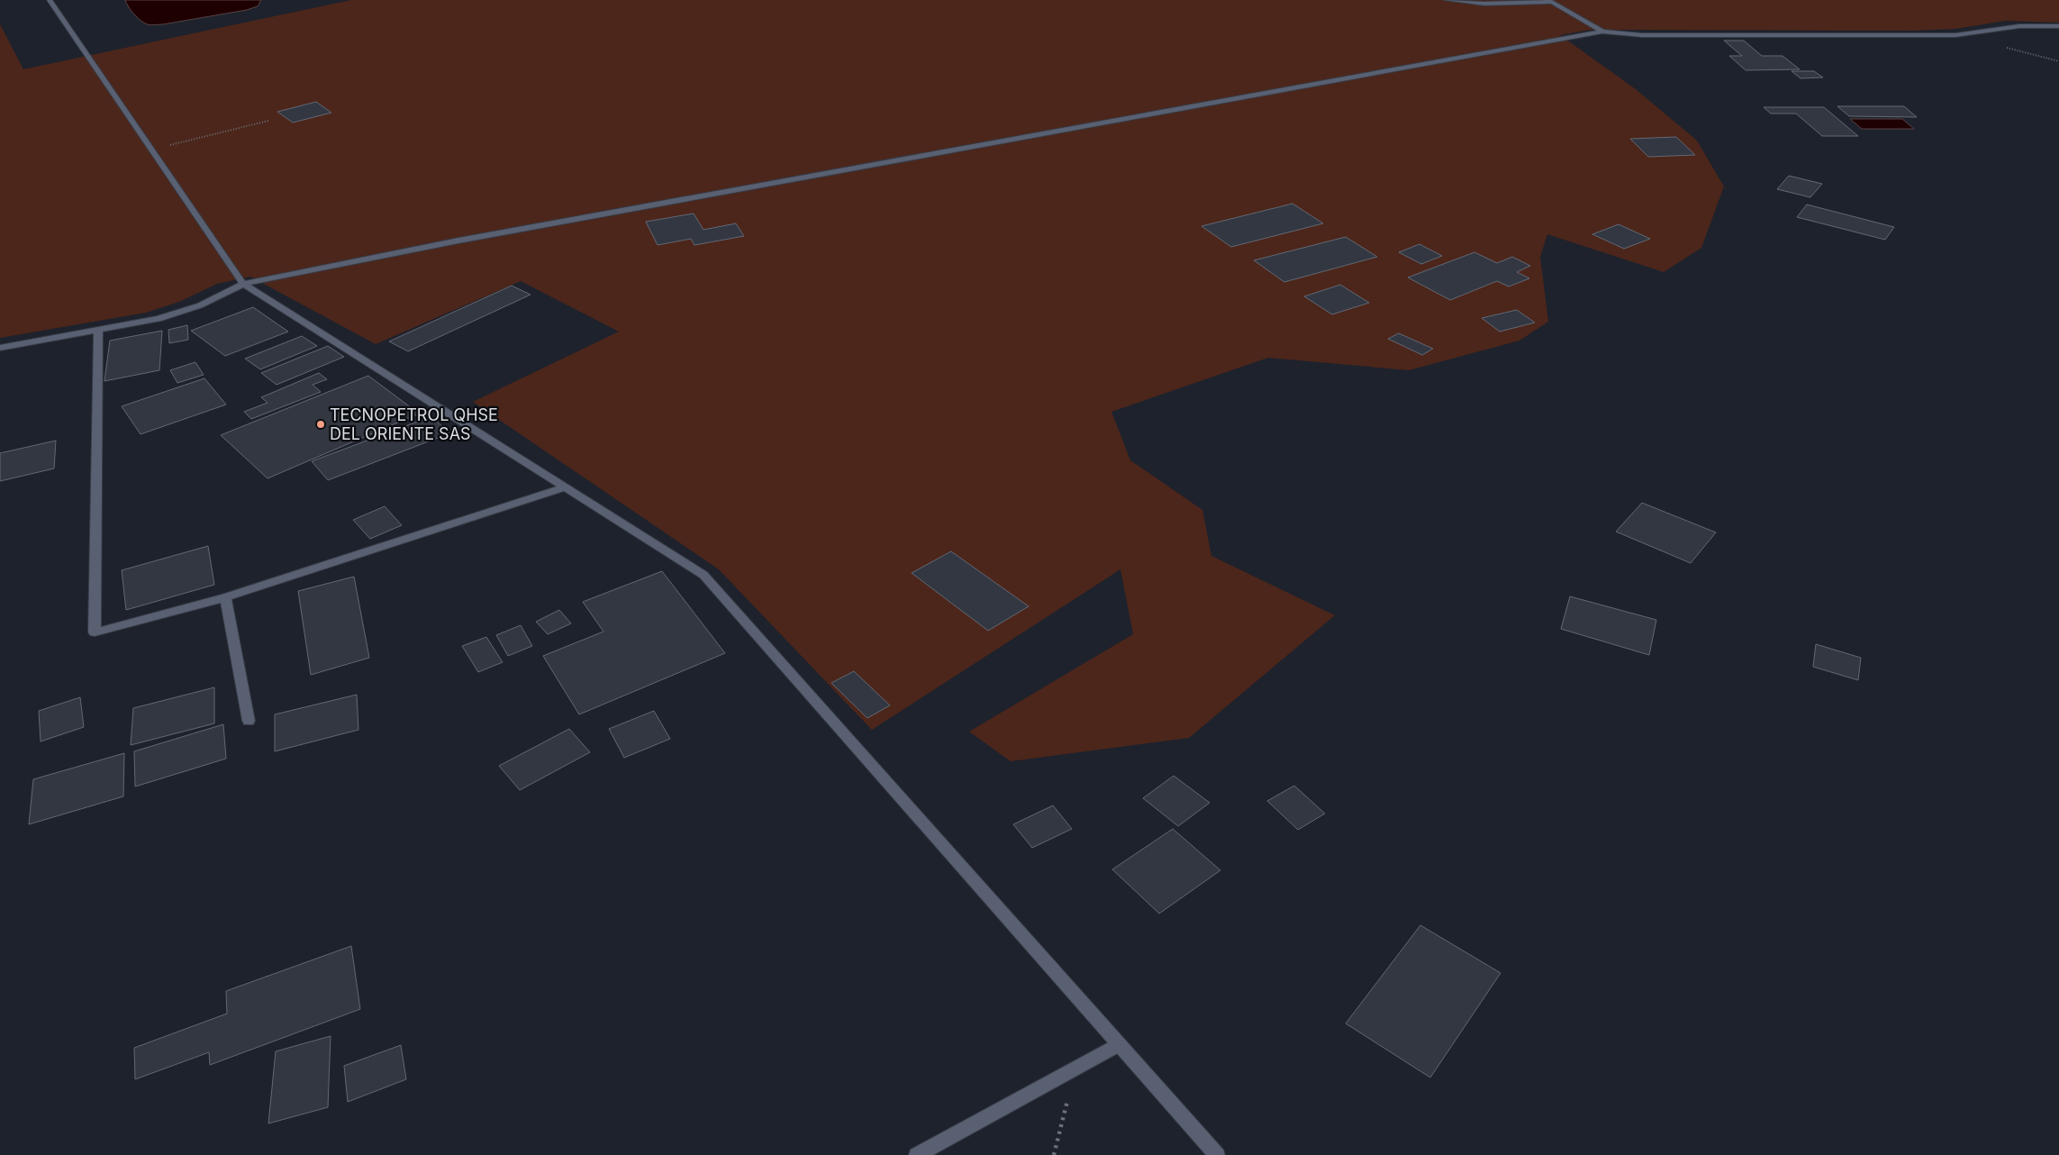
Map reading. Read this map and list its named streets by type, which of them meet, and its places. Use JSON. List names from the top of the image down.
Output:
{
  "places": ["TECNOPETROL QHSE DEL ORIENTE SAS"]
}
